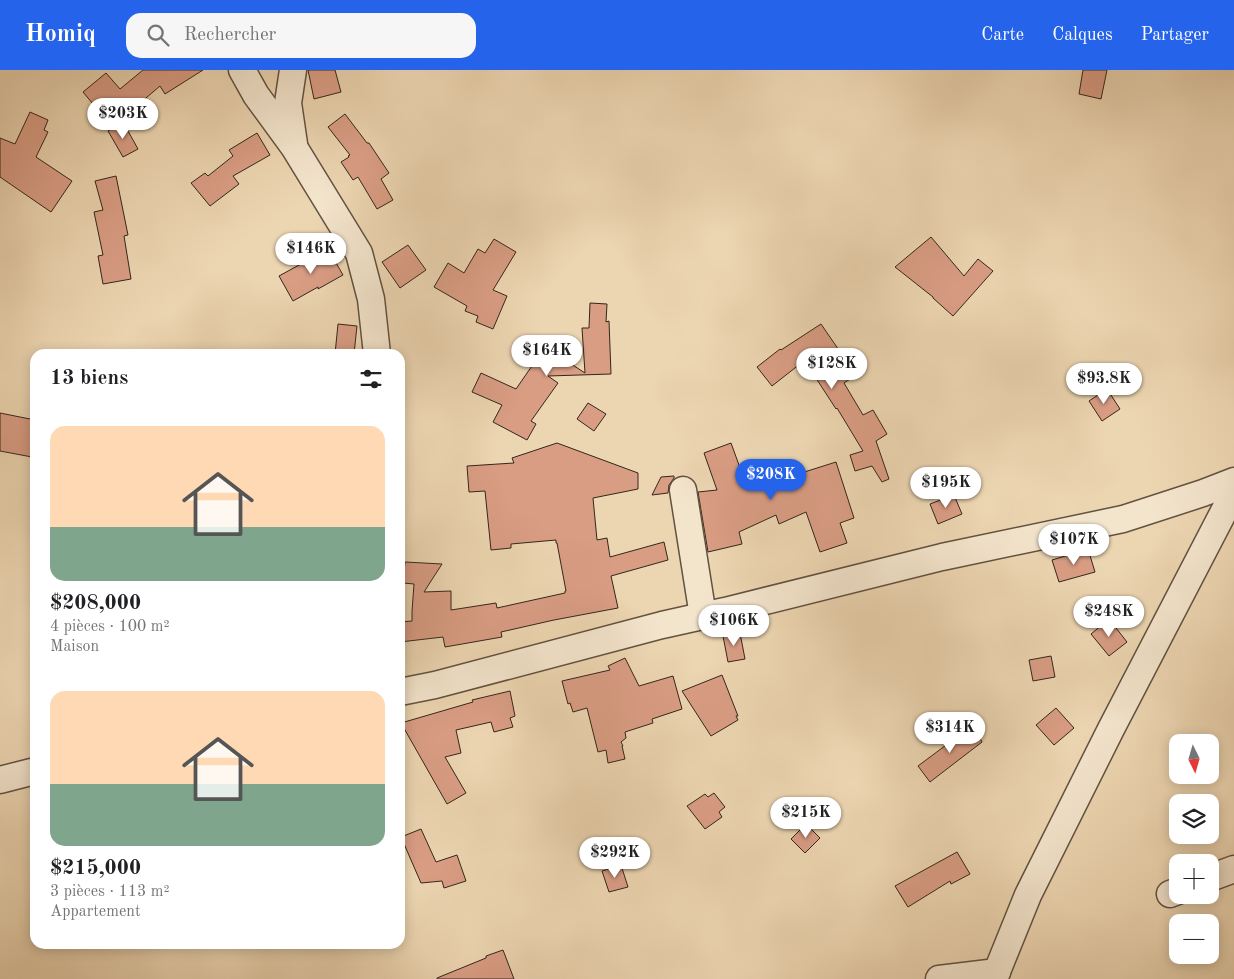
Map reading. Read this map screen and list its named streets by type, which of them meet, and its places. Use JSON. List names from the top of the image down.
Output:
{
  "north": "bottom",
  "page": {
    "header": "Homiq",
    "search": "Rechercher",
    "nav": ["Carte", "Calques", "Partager"],
    "price": [
      "$203K",
      "$146K",
      "$164K",
      "$128K",
      "$93.8K",
      "$208K",
      "$195K",
      "$107K",
      "$248K",
      "$106K",
      "$314K",
      "$215K",
      "$292K"
    ],
    "heading": "13 biens",
    "list": [
      {
        "name": "$208,000",
        "note": "4 pièces · 100 m² · Maison"
      },
      {
        "name": "$215,000",
        "note": "3 pièces · 113 m² · Appartement"
      }
    ],
    "map_buttons": ["+", "−"]
  }
}
